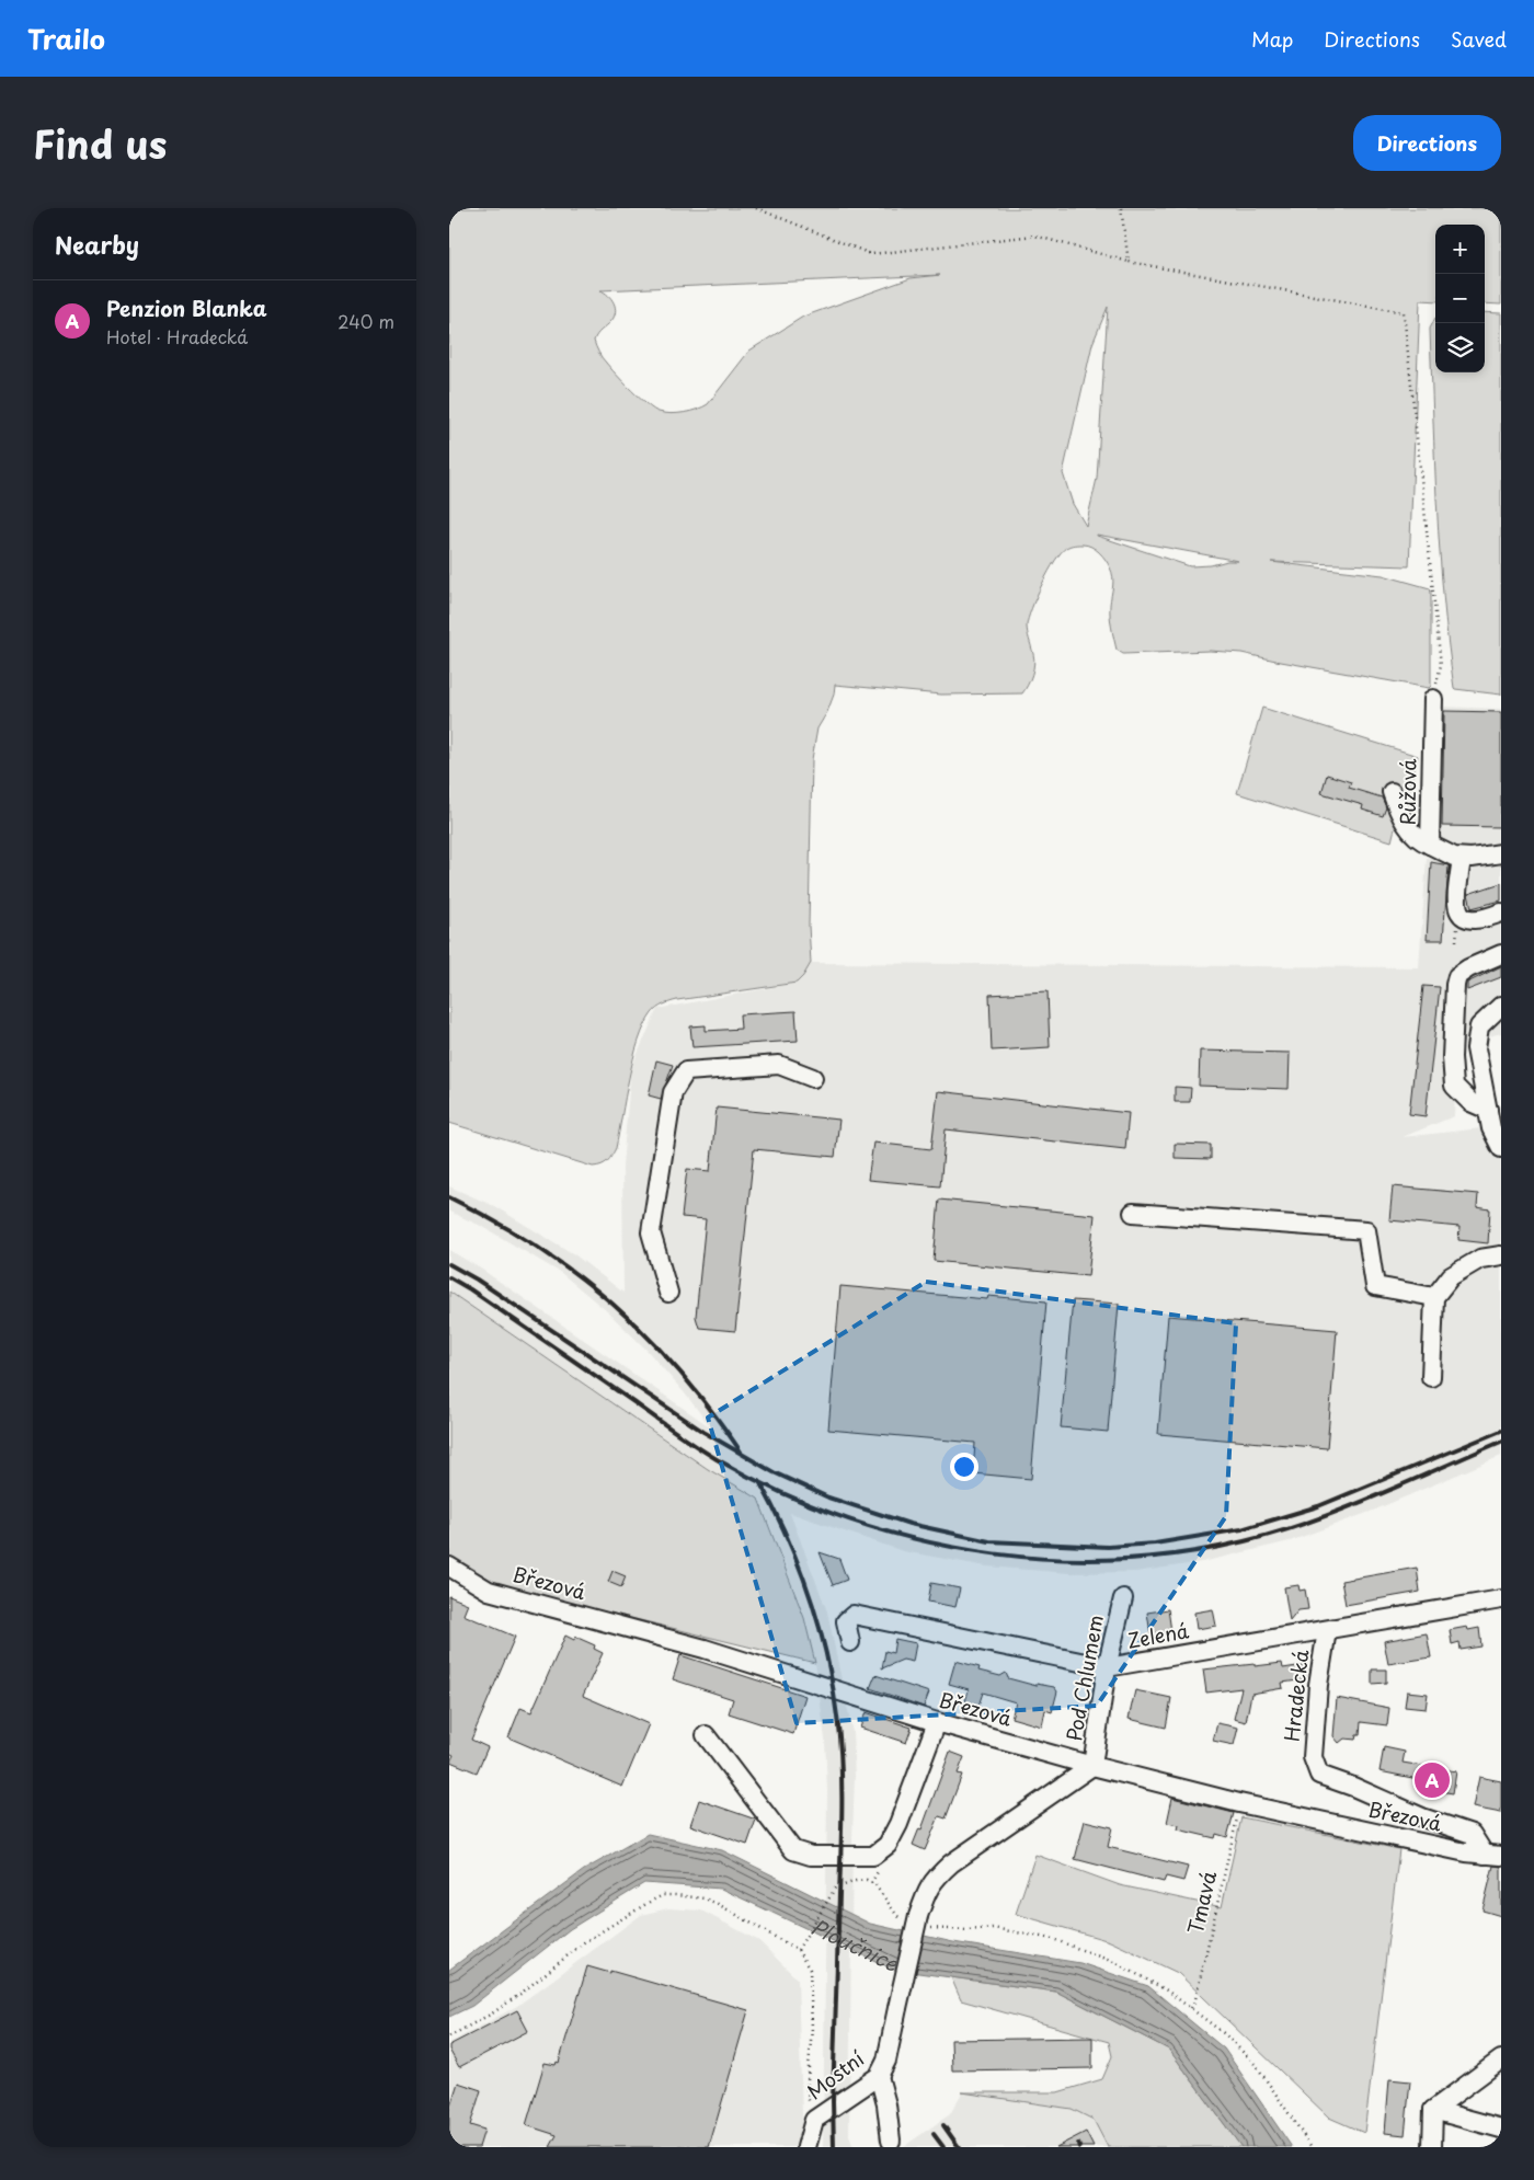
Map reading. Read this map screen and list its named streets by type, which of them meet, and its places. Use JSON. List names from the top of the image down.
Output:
{
  "streets": {
    "street": [
      "Růžová",
      "Březová",
      "Zelená",
      "Pod Chlumem",
      "Hradecká",
      "Mostní"
    ],
    "path": ["Tmavá"]
  },
  "crossings": [
    ["Březová", "Pod Chlumem"],
    ["Březová", "Hradecká"],
    ["Březová", "Tmavá"],
    ["Březová", "Mostní"],
    ["Zelená", "Pod Chlumem"],
    ["Zelená", "Hradecká"],
    ["Pod Chlumem", "Mostní"]
  ],
  "water": ["Ploučnice"],
  "page": {
    "header": "Trailo",
    "nav": ["Map", "Directions", "Saved"],
    "title": "Find us",
    "buttons": "Directions",
    "heading": "Nearby",
    "map_buttons": ["+", "−"],
    "list": [
      {
        "mark": "A",
        "name": "Penzion Blanka",
        "note": "Hotel · Hradecká",
        "value": "240 m"
      }
    ],
    "pins": "A"
  }
}
